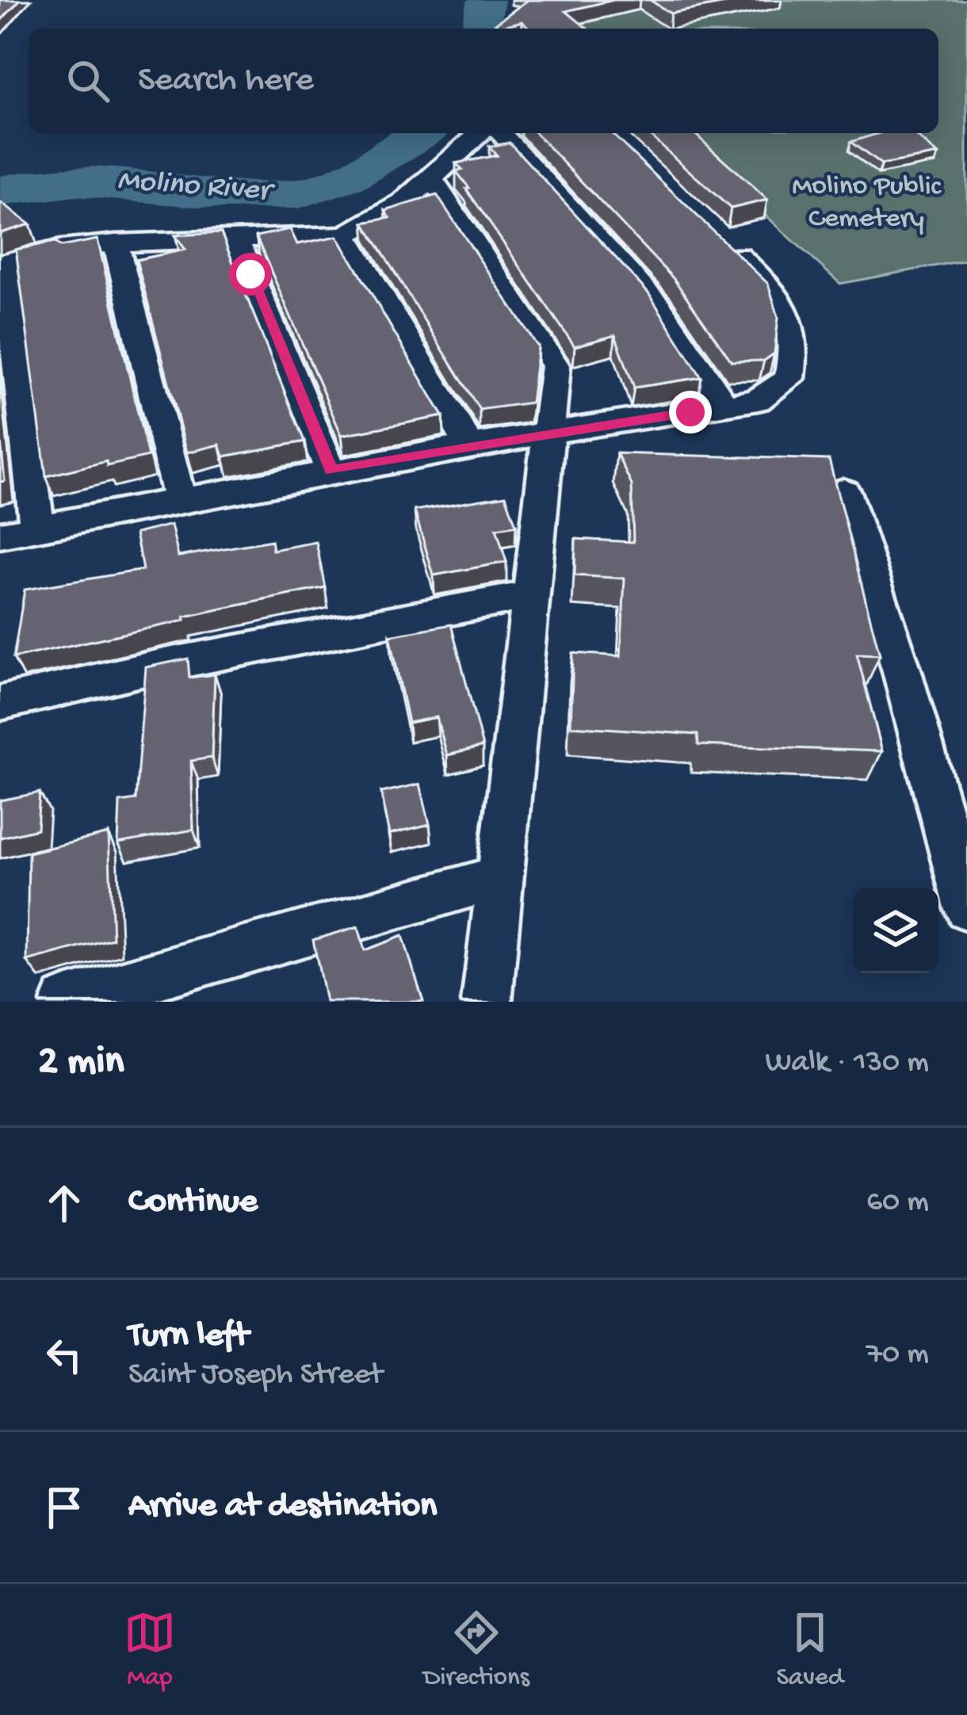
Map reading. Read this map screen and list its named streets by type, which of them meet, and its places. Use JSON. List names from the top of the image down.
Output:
{
  "water": ["Molino River"],
  "parks": ["Molino Public Cemetery"],
  "page": {
    "search": "Search here",
    "heading": ["2 min", "Walk · 130 m"],
    "list": [
      ["Continue", "60 m"],
      ["Turn left", "Saint Joseph Street", "70 m"],
      "Arrive at destination"
    ],
    "nav": ["Map", "Directions", "Saved"]
  }
}
